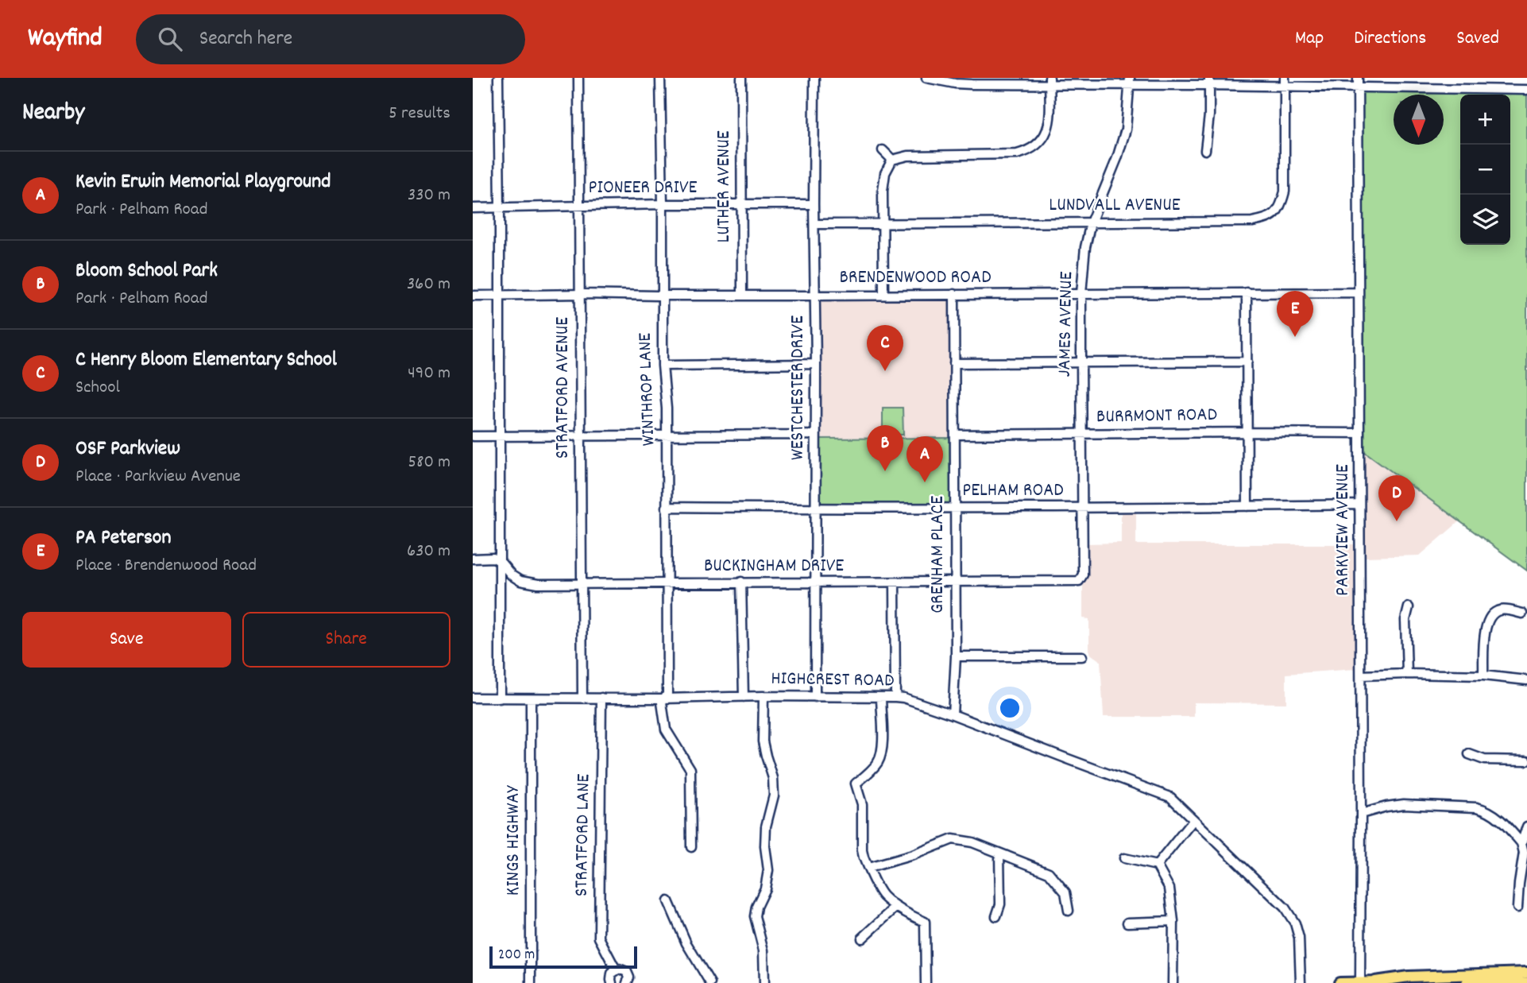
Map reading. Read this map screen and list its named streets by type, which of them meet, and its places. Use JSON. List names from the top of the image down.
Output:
{
  "streets": {
    "street": [
      "LUTHER AVENUE",
      "PIONEER DRIVE",
      "LUNDVALL AVENUE",
      "BRENDENWOOD ROAD",
      "JAMES AVENUE",
      "STRATFORD AVENUE",
      "WESTCHESTER DRIVE",
      "WINTHROP LANE",
      "BURRMONT ROAD",
      "PELHAM ROAD",
      "PARKVIEW AVENUE",
      "GRENHAM PLACE",
      "BUCKINGHAM DRIVE",
      "HIGHCREST ROAD",
      "STRATFORD LANE",
      "KINGS HIGHWAY"
    ]
  },
  "crossings": [
    ["LUTHER AVENUE", "PIONEER DRIVE"],
    ["LUTHER AVENUE", "BRENDENWOOD ROAD"],
    ["PIONEER DRIVE", "STRATFORD AVENUE"],
    ["PIONEER DRIVE", "WESTCHESTER DRIVE"],
    ["PIONEER DRIVE", "WINTHROP LANE"],
    ["LUNDVALL AVENUE", "JAMES AVENUE"],
    ["LUNDVALL AVENUE", "WESTCHESTER DRIVE"],
    ["BRENDENWOOD ROAD", "JAMES AVENUE"],
    ["BRENDENWOOD ROAD", "STRATFORD AVENUE"],
    ["BRENDENWOOD ROAD", "WESTCHESTER DRIVE"],
    ["BRENDENWOOD ROAD", "WINTHROP LANE"],
    ["BRENDENWOOD ROAD", "PARKVIEW AVENUE"],
    ["BRENDENWOOD ROAD", "GRENHAM PLACE"],
    ["JAMES AVENUE", "BURRMONT ROAD"],
    ["JAMES AVENUE", "PELHAM ROAD"],
    ["JAMES AVENUE", "BUCKINGHAM DRIVE"],
    ["STRATFORD AVENUE", "BUCKINGHAM DRIVE"],
    ["STRATFORD AVENUE", "HIGHCREST ROAD"],
    ["WESTCHESTER DRIVE", "PELHAM ROAD"],
    ["WESTCHESTER DRIVE", "BUCKINGHAM DRIVE"],
    ["WESTCHESTER DRIVE", "HIGHCREST ROAD"],
    ["WINTHROP LANE", "PELHAM ROAD"],
    ["WINTHROP LANE", "BUCKINGHAM DRIVE"],
    ["WINTHROP LANE", "HIGHCREST ROAD"],
    ["BURRMONT ROAD", "PARKVIEW AVENUE"],
    ["BURRMONT ROAD", "GRENHAM PLACE"],
    ["PELHAM ROAD", "PARKVIEW AVENUE"],
    ["PELHAM ROAD", "GRENHAM PLACE"],
    ["GRENHAM PLACE", "BUCKINGHAM DRIVE"],
    ["GRENHAM PLACE", "HIGHCREST ROAD"],
    ["HIGHCREST ROAD", "STRATFORD LANE"],
    ["HIGHCREST ROAD", "KINGS HIGHWAY"]
  ],
  "scale_bar": "200 m",
  "north": "bottom",
  "page": {
    "header": "Wayfind",
    "search": "Search here",
    "nav": ["Map", "Directions", "Saved"],
    "heading": ["Nearby", "5 results"],
    "map_buttons": ["+", "−"],
    "list": [
      {
        "mark": "A",
        "name": "Kevin Erwin Memorial Playground",
        "note": "Park · Pelham Road",
        "value": "330 m"
      },
      {
        "mark": "B",
        "name": "Bloom School Park",
        "note": "Park · Pelham Road",
        "value": "360 m"
      },
      {
        "mark": "C",
        "name": "C Henry Bloom Elementary School",
        "note": "School",
        "value": "490 m"
      },
      {
        "mark": "D",
        "name": "OSF Parkview",
        "note": "Place · Parkview Avenue",
        "value": "580 m"
      },
      {
        "mark": "E",
        "name": "PA Peterson",
        "note": "Place · Brendenwood Road",
        "value": "630 m"
      }
    ],
    "pins": [
      "E",
      "C",
      "B",
      "A",
      "D"
    ],
    "buttons": ["Save", "Share"],
    "scale": "200 m"
  }
}
